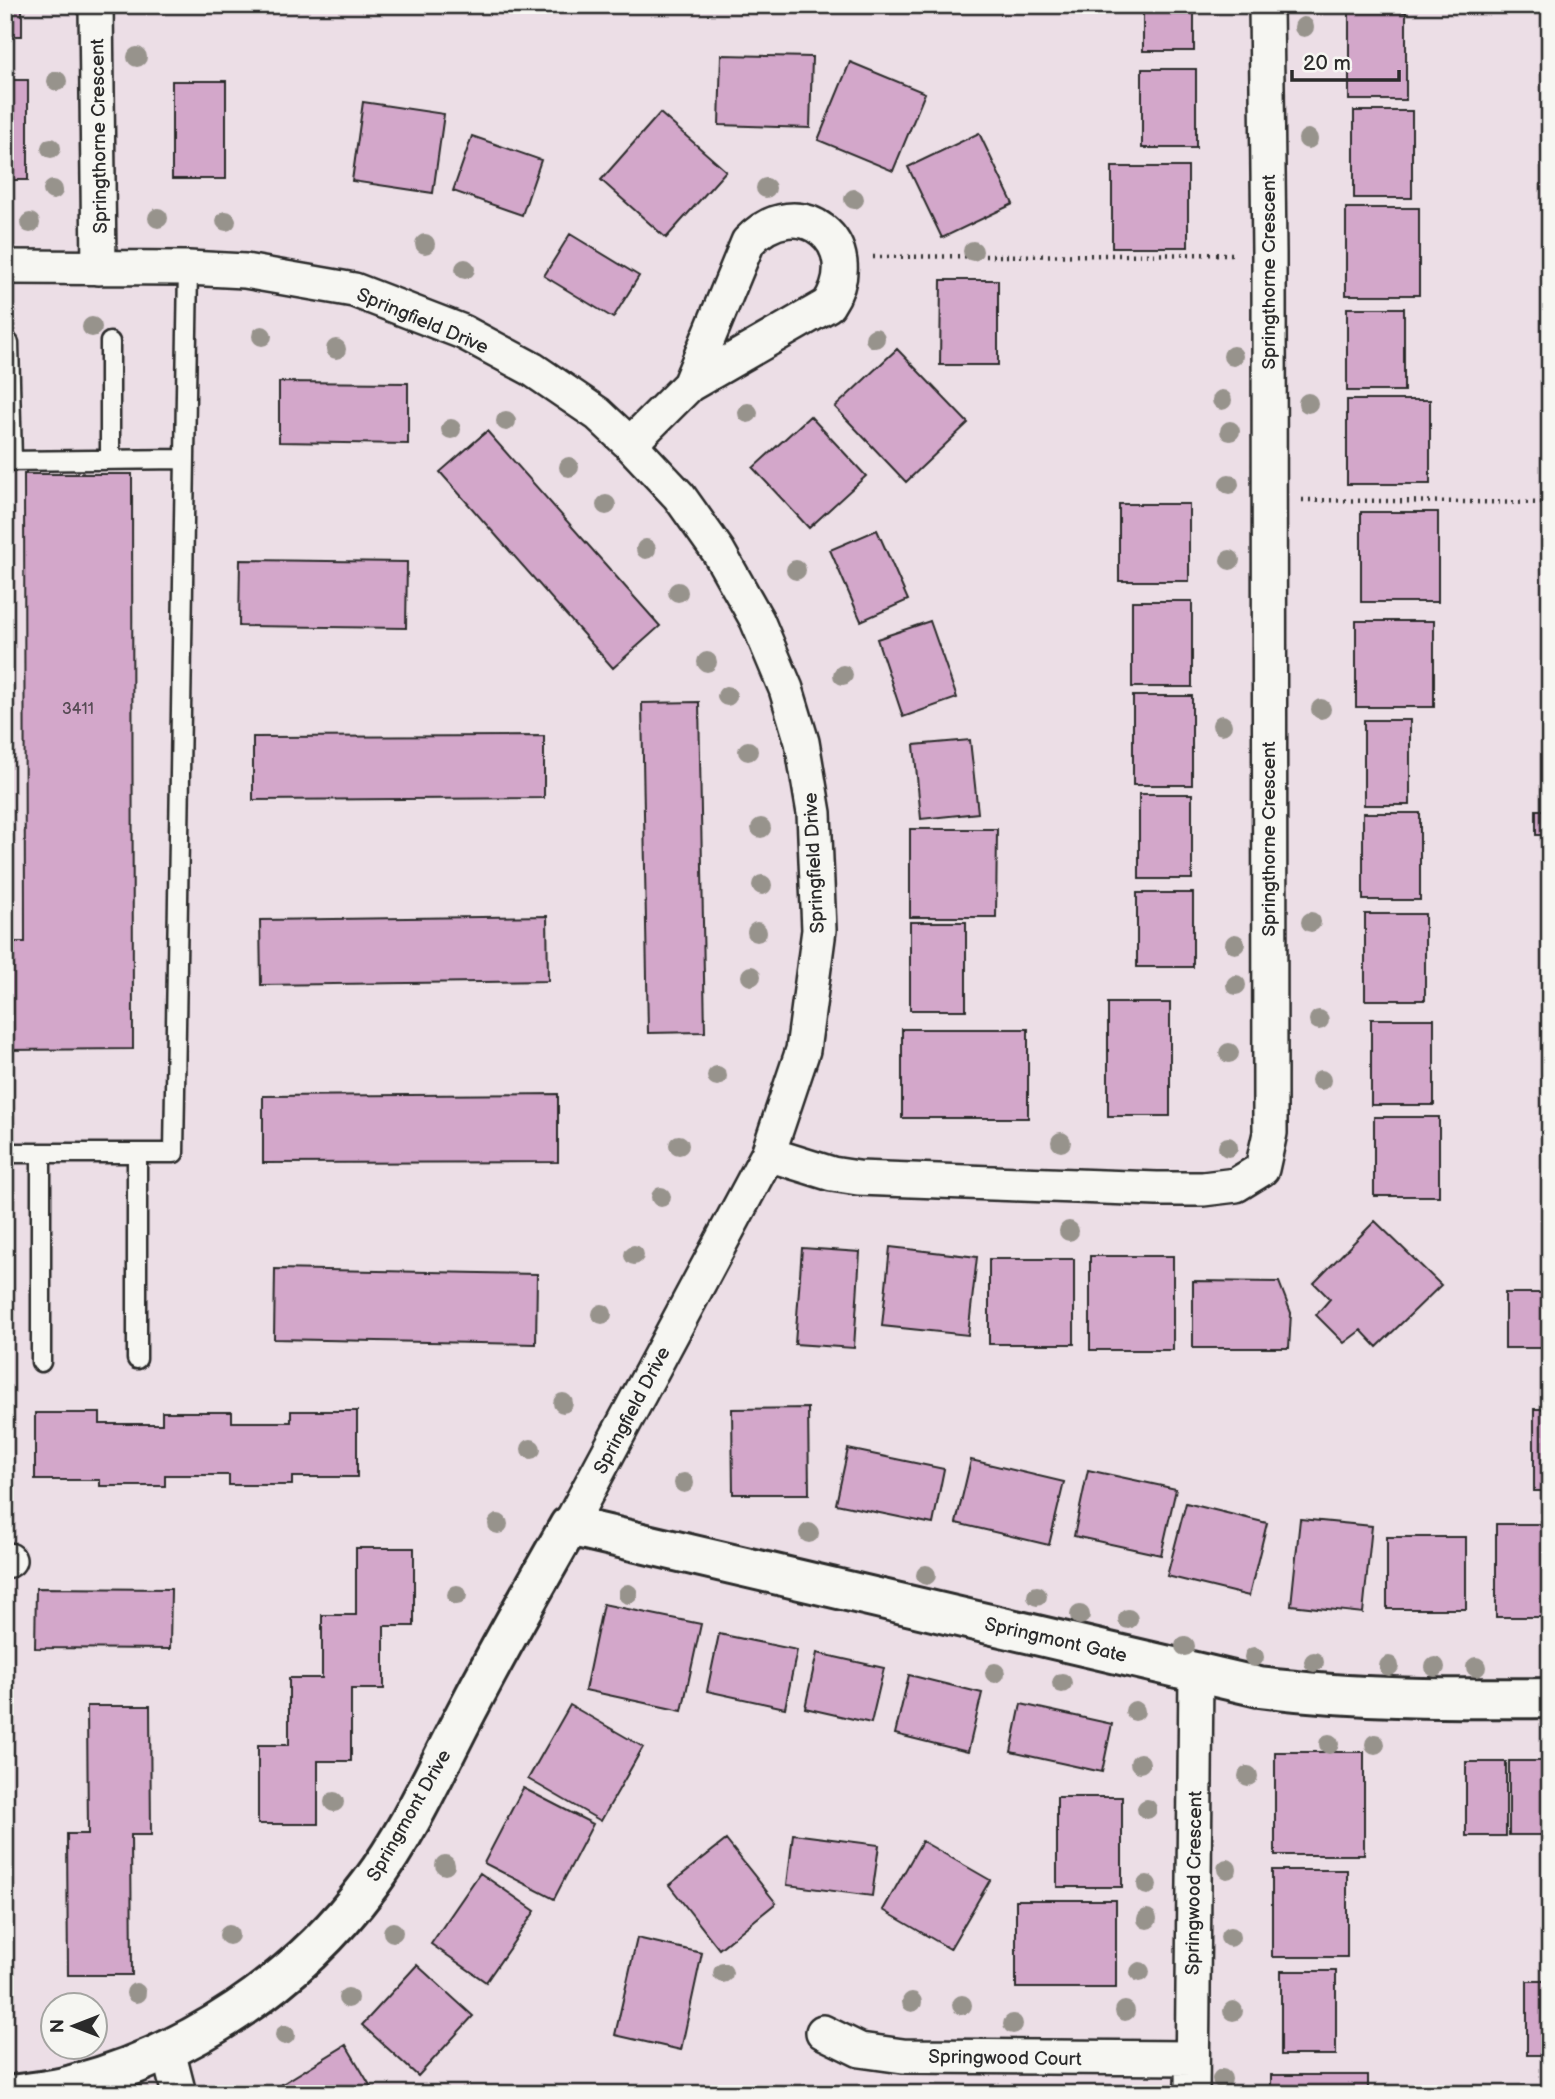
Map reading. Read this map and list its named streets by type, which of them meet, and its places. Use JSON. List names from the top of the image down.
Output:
{
  "streets": {
    "street": [
      "Springthorne Crescent",
      "Springfield Drive",
      "Springmont Gate",
      "Springmont Drive",
      "Springwood Crescent",
      "Springwood Court"
    ]
  },
  "crossings": [
    ["Springthorne Crescent", "Springfield Drive"],
    ["Springfield Drive", "Springmont Gate"],
    ["Springfield Drive", "Springmont Drive"],
    ["Springmont Gate", "Springmont Drive"],
    ["Springmont Gate", "Springwood Crescent"],
    ["Springwood Crescent", "Springwood Court"]
  ],
  "house_numbers": ["3411"],
  "scale_bar": "20 m",
  "north": "left"
}
